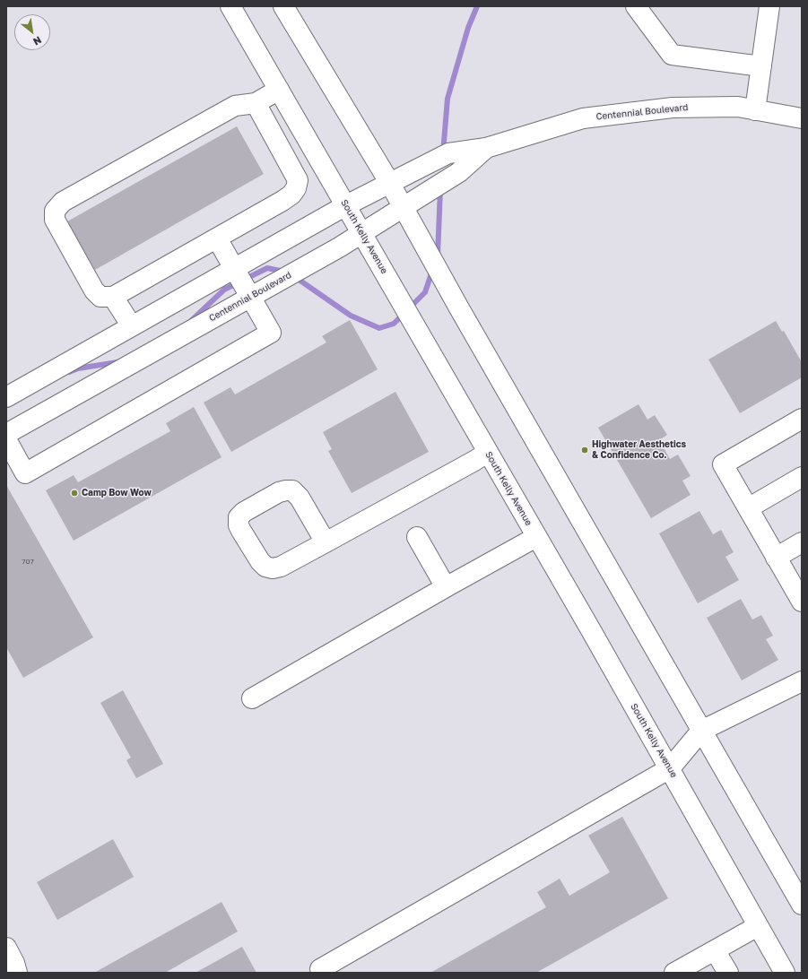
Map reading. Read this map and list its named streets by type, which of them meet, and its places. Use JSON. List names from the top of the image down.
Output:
{
  "streets": {
    "main road": ["Centennial Boulevard", "South Kelly Avenue"]
  },
  "crossings": [
    ["Centennial Boulevard", "South Kelly Avenue"]
  ],
  "places": ["Highwater Aesthetics & Confidence Co.", "Camp Bow Wow"],
  "house_numbers": ["707"],
  "north": "bottom right"
}
